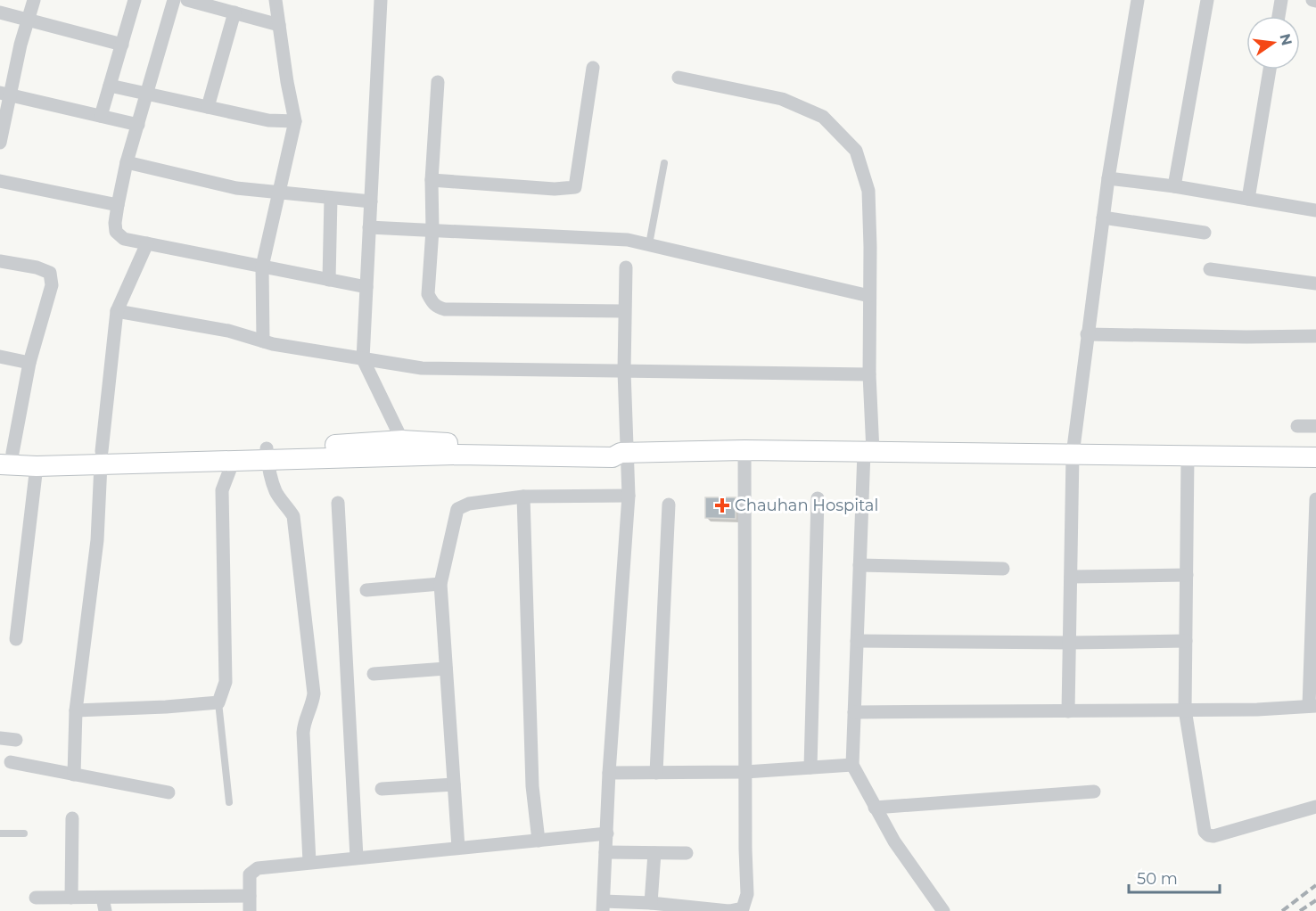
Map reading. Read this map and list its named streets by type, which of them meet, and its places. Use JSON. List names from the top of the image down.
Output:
{
  "places": {
    "health": ["Chauhan Hospital"]
  },
  "scale_bar": "50 m",
  "north": "right"
}
